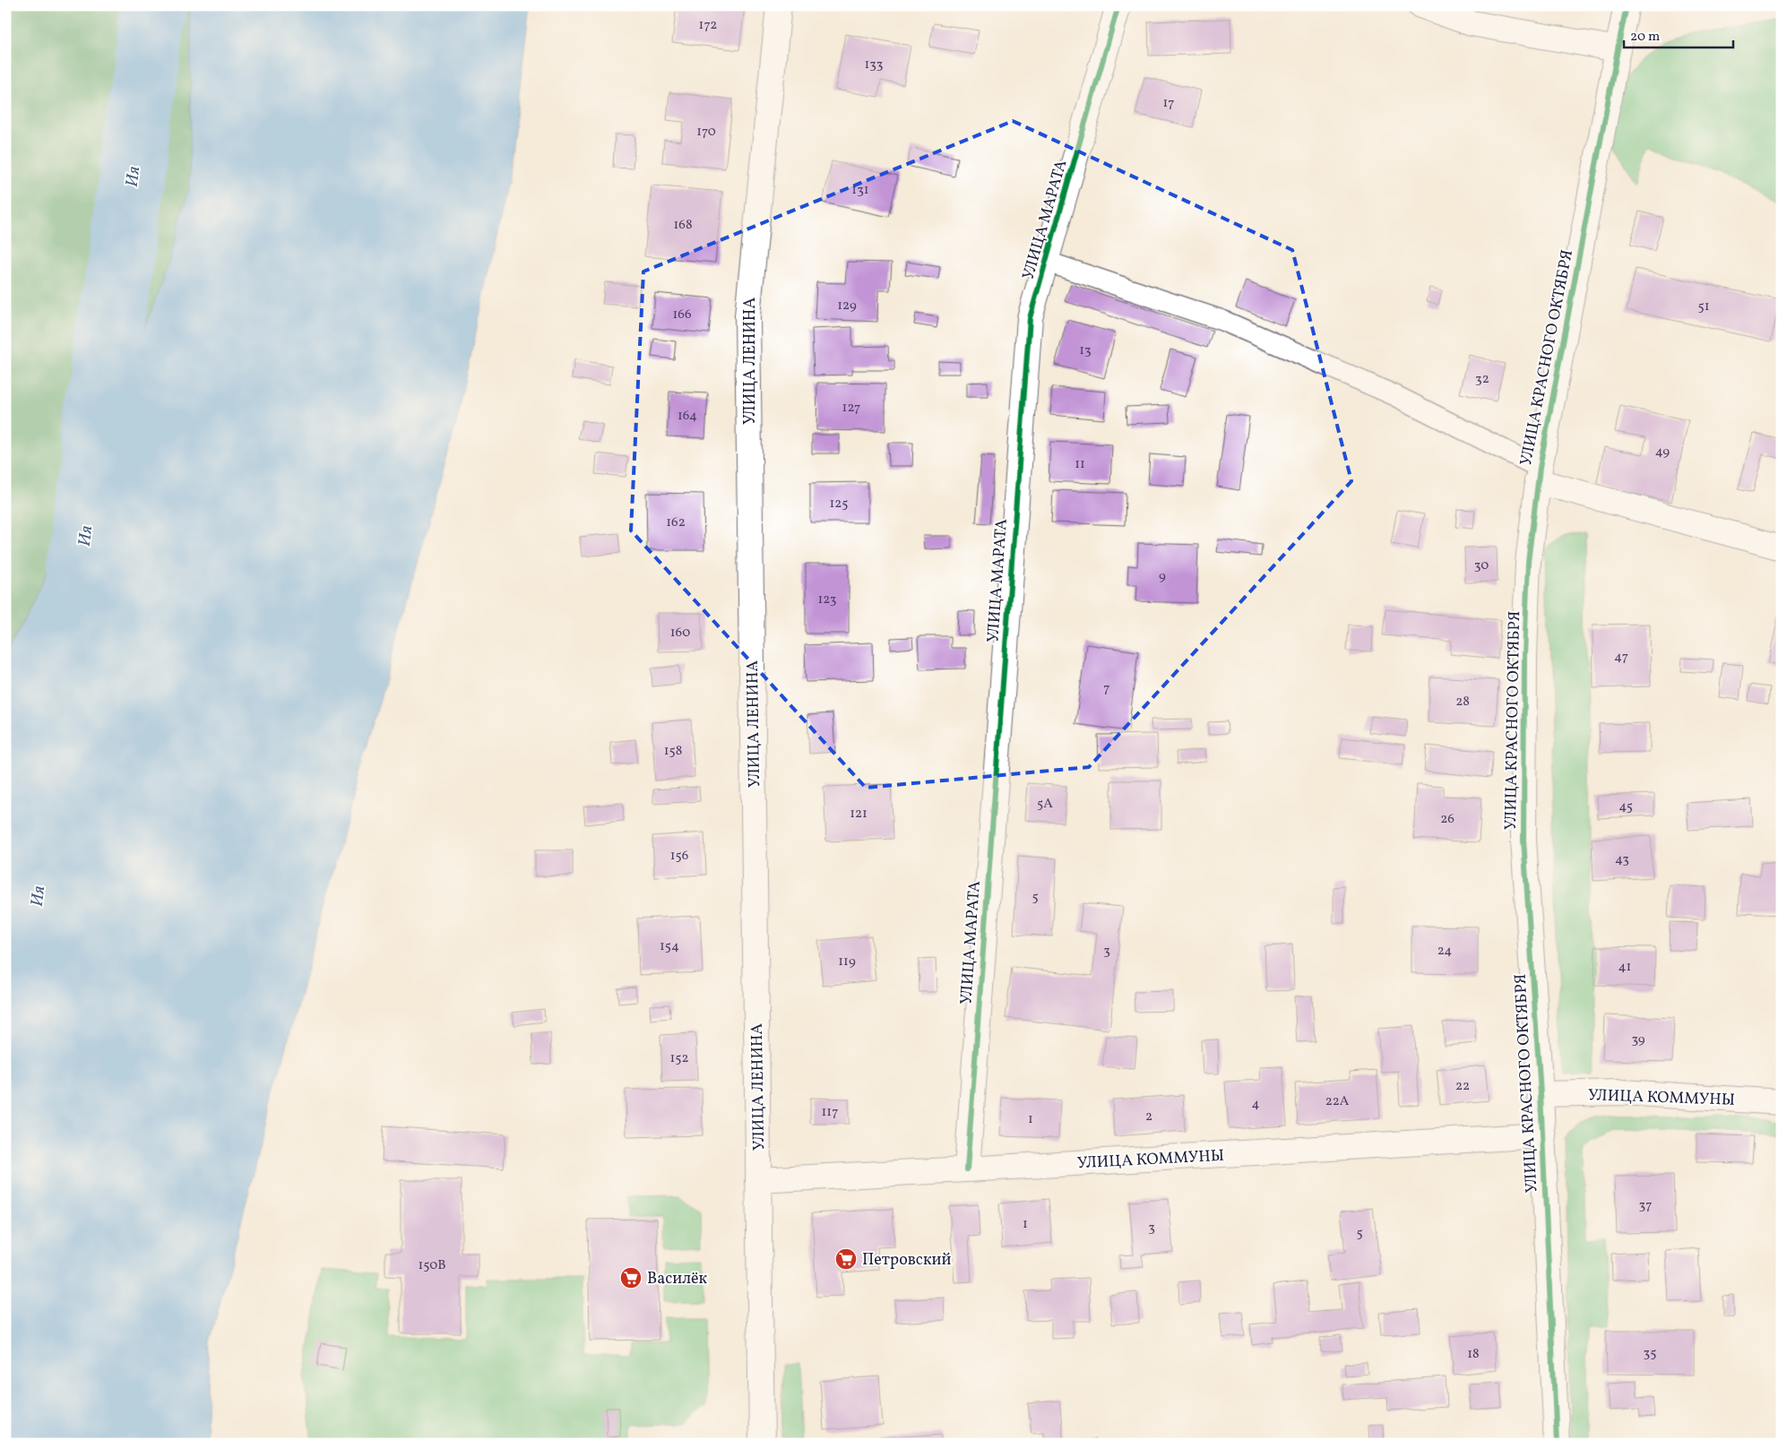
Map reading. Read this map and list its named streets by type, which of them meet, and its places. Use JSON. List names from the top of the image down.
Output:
{
  "streets": {
    "street": [
      "УЛИЦА МАРАТА",
      "УЛИЦА КРАСНОГО ОКТЯБРЯ",
      "УЛИЦА ЛЕНИНА",
      "УЛИЦА КОММУНЫ"
    ]
  },
  "crossings": [
    ["УЛИЦА МАРАТА", "УЛИЦА КОММУНЫ"],
    ["УЛИЦА КРАСНОГО ОКТЯБРЯ", "УЛИЦА КОММУНЫ"],
    ["УЛИЦА ЛЕНИНА", "УЛИЦА КОММУНЫ"]
  ],
  "water": ["Ия"],
  "places": {
    "supermarket": ["Петровский", "Василёк"]
  },
  "house_numbers": [
    "172",
    "133",
    "17",
    "170",
    "131",
    "168",
    "129",
    "51",
    "166",
    "13",
    "32",
    "127",
    "164",
    "49",
    "11",
    "125",
    "162",
    "30",
    "9",
    "123",
    "160",
    "47",
    "7",
    "28",
    "158",
    "5А",
    "45",
    "121",
    "26",
    "156",
    "43",
    "5",
    "154",
    "3",
    "24",
    "119",
    "41",
    "39",
    "152",
    "22",
    "22А",
    "4",
    "117",
    "2",
    "1",
    "37",
    "1",
    "3",
    "5",
    "150В",
    "35",
    "18"
  ],
  "scale_bar": "20 m"
}
